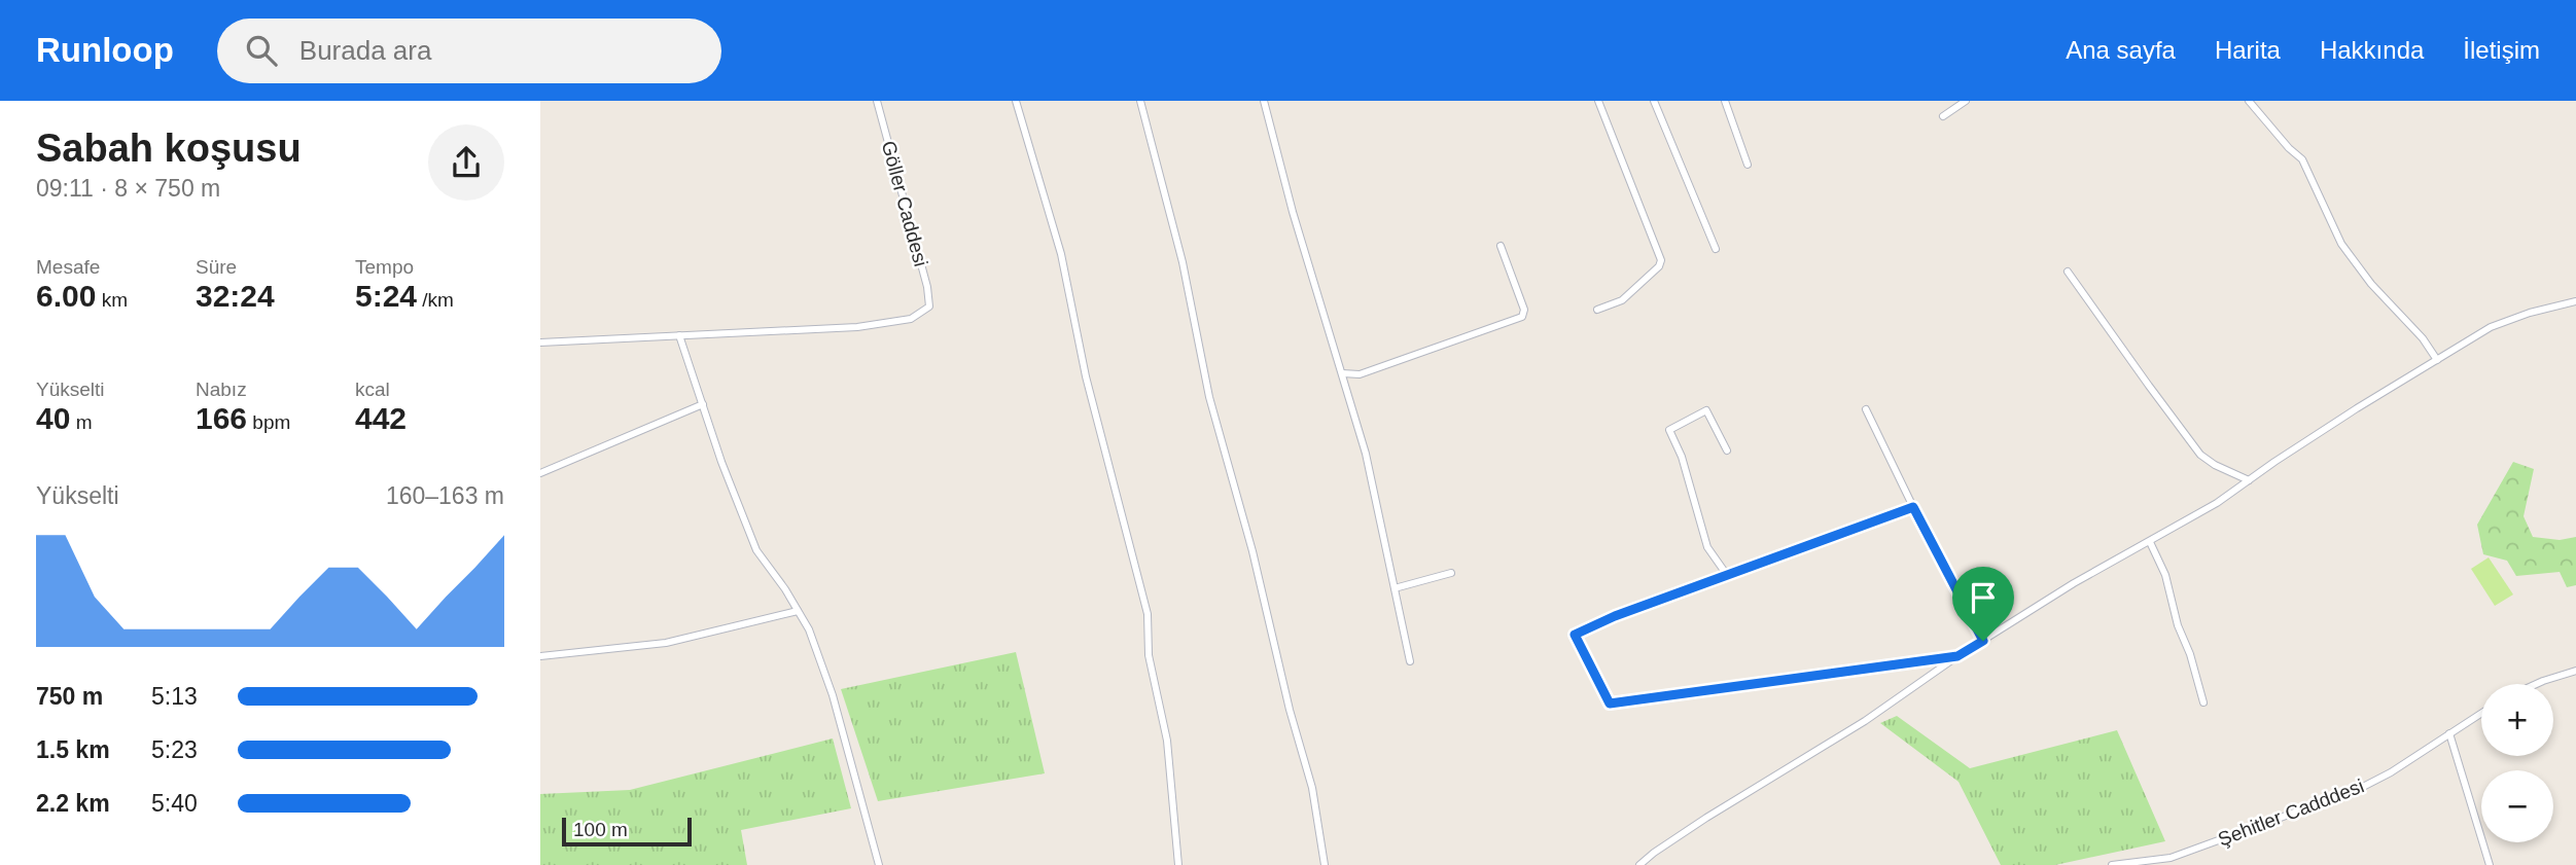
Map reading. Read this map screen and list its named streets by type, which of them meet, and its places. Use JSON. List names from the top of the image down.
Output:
{
  "streets": {
    "street": ["Göller Caddesi", "Şehitler Cadddesi"]
  },
  "scale_bar": "100 m",
  "page": {
    "header": "Runloop",
    "search": "Burada ara",
    "nav": [
      "Ana sayfa",
      "Harita",
      "Hakkında",
      "İletişim"
    ],
    "heading": ["Sabah koşusu", "09:11 · 8 × 750 m"],
    "stats": [
      ["Mesafe", "6.00 km"],
      ["Süre", "32:24"],
      ["Tempo", "5:24 /km"],
      ["Yükselti", "40 m"],
      ["Nabız", "166 bpm"],
      ["kcal", "442"]
    ],
    "chart": ["Yükselti", "160–163 m"],
    "list": [
      {
        "name": "750 m",
        "note": "5:13"
      },
      {
        "name": "1.5 km",
        "note": "5:23"
      },
      {
        "name": "2.2 km",
        "note": "5:40"
      }
    ],
    "map_buttons": ["+", "−"],
    "scale": "100 m"
  }
}
